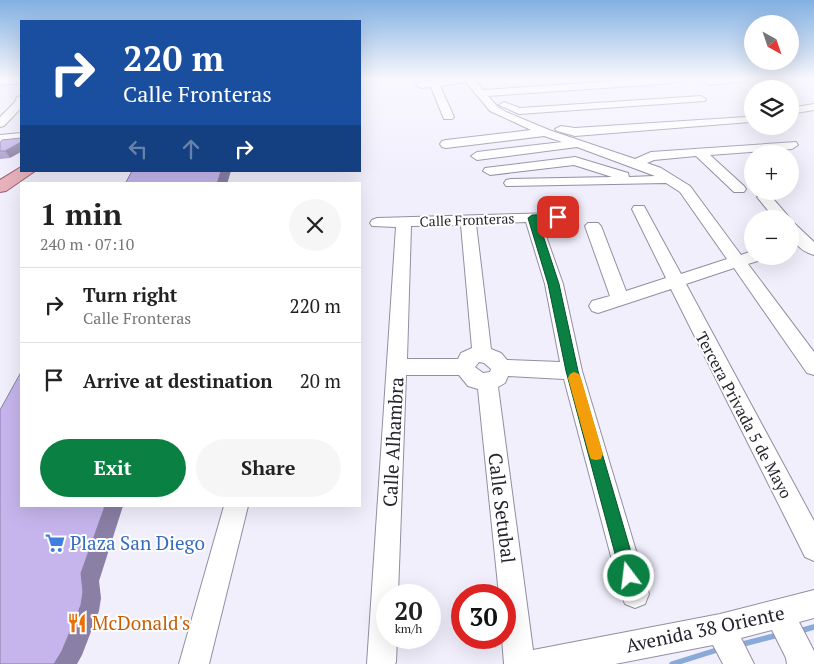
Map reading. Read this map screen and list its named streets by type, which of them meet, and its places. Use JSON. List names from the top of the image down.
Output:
{
  "streets": {
    "street": [
      "Calle Fronteras",
      "Tercera Privada 5 de Mayo",
      "Calle Alhambra",
      "Calle Setubal",
      "Avenida 38 Oriente"
    ]
  },
  "crossings": [
    ["Calle Fronteras", "Calle Alhambra"]
  ],
  "places": {
    "supermarket": ["Plaza San Diego"],
    "restaurant": ["McDonald's"]
  },
  "north": "bottom right",
  "page": {
    "map_buttons": ["+", "−"],
    "turn": ["220 m", "Calle Fronteras"],
    "heading": ["1 min", "240 m · 07:10"],
    "list": [
      {
        "name": "Turn right",
        "note": "Calle Fronteras",
        "value": "220 m"
      },
      {
        "name": "Arrive at destination",
        "value": "20 m"
      }
    ],
    "buttons": ["Exit", "Share"],
    "speed": "20 km/h",
    "limit": "30"
  }
}
